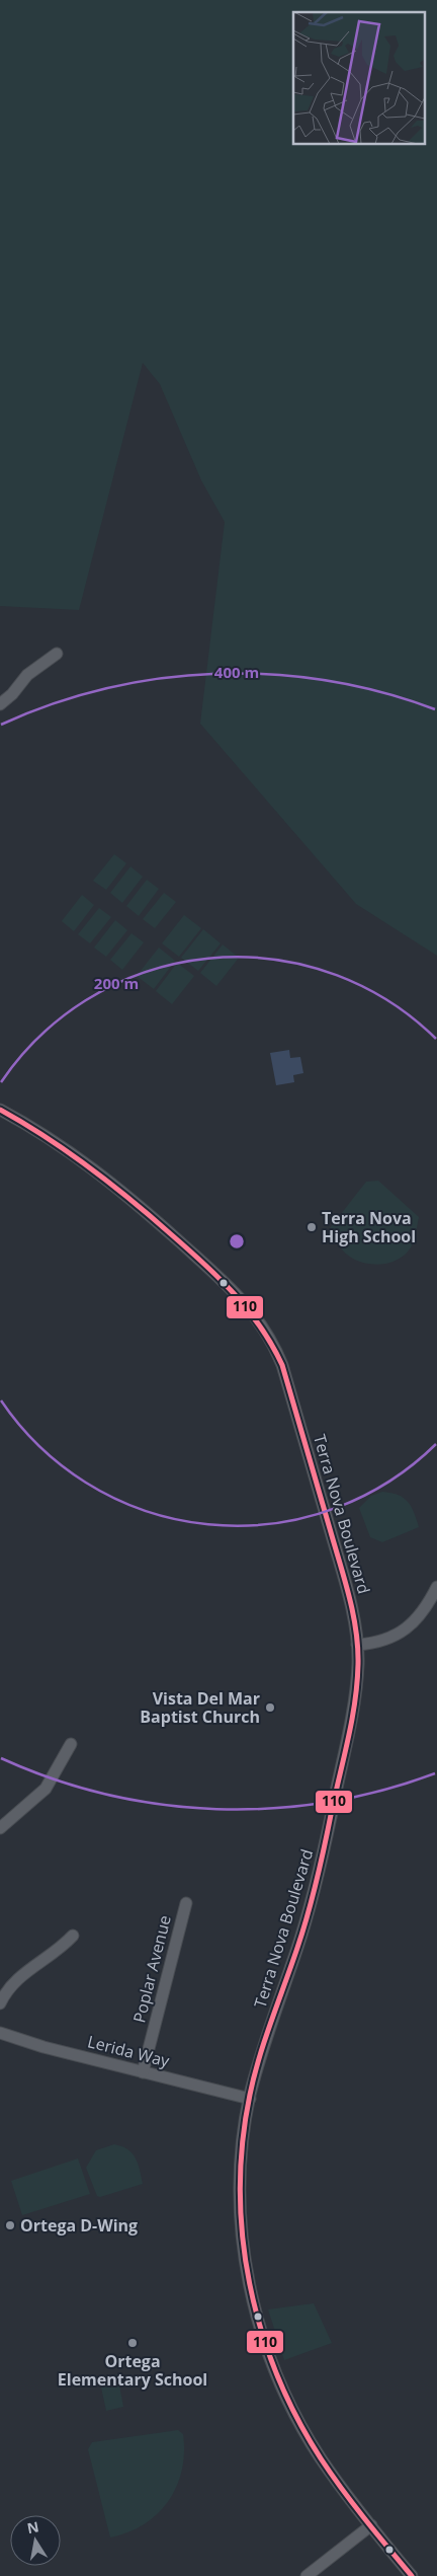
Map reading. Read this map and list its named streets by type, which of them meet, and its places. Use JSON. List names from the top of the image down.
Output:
{
  "streets": {
    "street": ["Terra Nova Boulevard", "Poplar Avenue", "Lerida Way"]
  },
  "crossings": [
    ["Terra Nova Boulevard", "Lerida Way"],
    ["Poplar Avenue", "Lerida Way"]
  ],
  "places": [
    "Terra Nova High School",
    "Vista Del Mar Baptist Church",
    "Ortega D-Wing",
    "Ortega Elementary School"
  ],
  "lines": ["transit line 110"],
  "north": "top",
  "rings": ["400 m", "200 m"]
}
